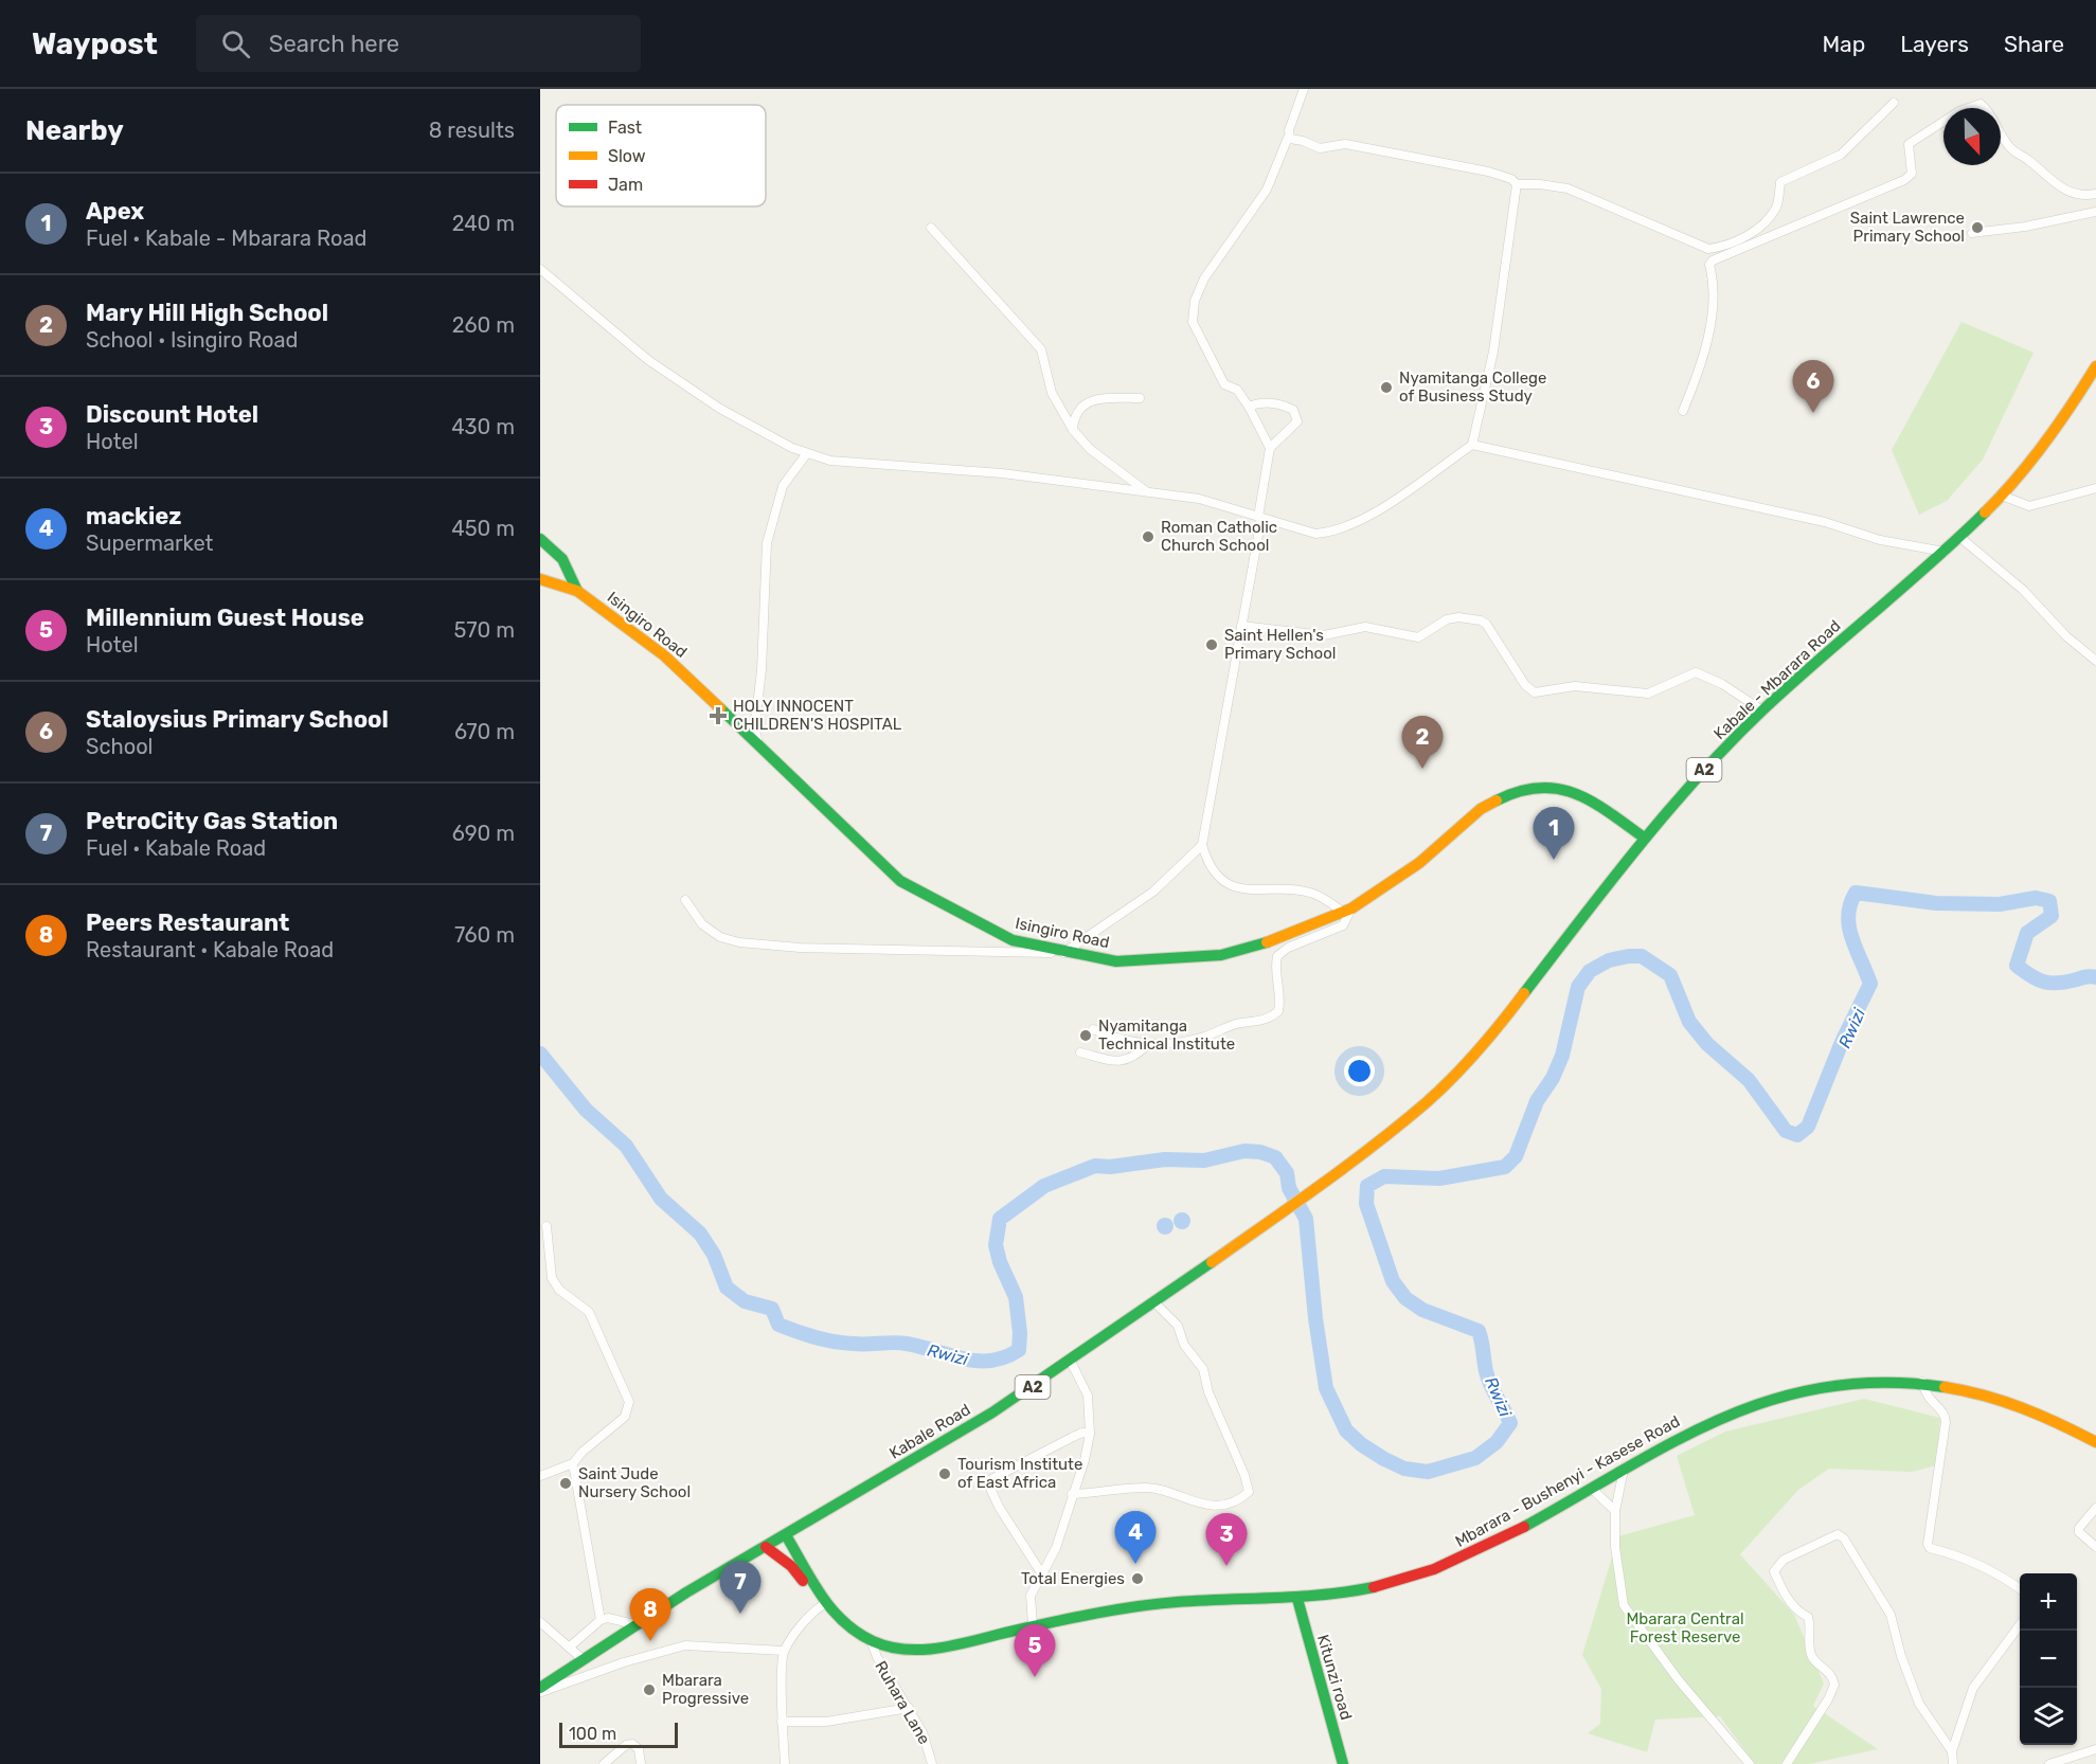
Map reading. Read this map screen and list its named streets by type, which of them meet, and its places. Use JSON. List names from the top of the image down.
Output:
{
  "streets": {
    "main road": [
      "Isingiro Road",
      "Kabale - Mbarara Road",
      "A2",
      "Kabale Road",
      "Mbarara - Bushenyi - Kasese Road",
      "Kitunzi road"
    ],
    "street": ["Ruhara Lane"]
  },
  "crossings": [
    ["Isingiro Road", "Kabale - Mbarara Road"],
    ["Kabale - Mbarara Road", "Kabale Road"],
    ["Kabale Road", "Mbarara - Bushenyi - Kasese Road"],
    ["Mbarara - Bushenyi - Kasese Road", "Kitunzi road"],
    ["Mbarara - Bushenyi - Kasese Road", "Ruhara Lane"]
  ],
  "water": ["Rwizi"],
  "parks": ["Mbarara Central Forest Reserve"],
  "places": {
    "other": [
      "Saint Lawrence Primary School",
      "Nyamitanga College of Business Study",
      "Roman Catholic Church School",
      "Saint Hellen's Primary School",
      "Nyamitanga Technical Institute",
      "Tourism Institute of East Africa",
      "Saint Jude Nursery School",
      "Total Energies",
      "Mbarara Progressive"
    ],
    "health": ["HOLY INNOCENT CHILDREN'S HOSPITAL"]
  },
  "legend": ["Fast", "Slow", "Jam"],
  "scale_bar": "100 m",
  "north": "bottom",
  "page": {
    "header": "Waypost",
    "search": "Search here",
    "nav": ["Map", "Layers", "Share"],
    "heading": ["Nearby", "8 results"],
    "list": [
      {
        "mark": "1",
        "name": "Apex",
        "note": "Fuel · Kabale - Mbarara Road",
        "value": "240 m"
      },
      {
        "mark": "2",
        "name": "Mary Hill High School",
        "note": "School · Isingiro Road",
        "value": "260 m"
      },
      {
        "mark": "3",
        "name": "Discount Hotel",
        "note": "Hotel",
        "value": "430 m"
      },
      {
        "mark": "4",
        "name": "mackiez",
        "note": "Supermarket",
        "value": "450 m"
      },
      {
        "mark": "5",
        "name": "Millennium Guest House",
        "note": "Hotel",
        "value": "570 m"
      },
      {
        "mark": "6",
        "name": "Staloysius Primary School",
        "note": "School",
        "value": "670 m"
      },
      {
        "mark": "7",
        "name": "PetroCity Gas Station",
        "note": "Fuel · Kabale Road",
        "value": "690 m"
      },
      {
        "mark": "8",
        "name": "Peers Restaurant",
        "note": "Restaurant · Kabale Road",
        "value": "760 m"
      }
    ],
    "pins": [
      "6",
      "2",
      "1",
      "4",
      "3",
      "7",
      "8",
      "5"
    ],
    "map_buttons": ["+", "−"],
    "scale": "100 m"
  }
}
